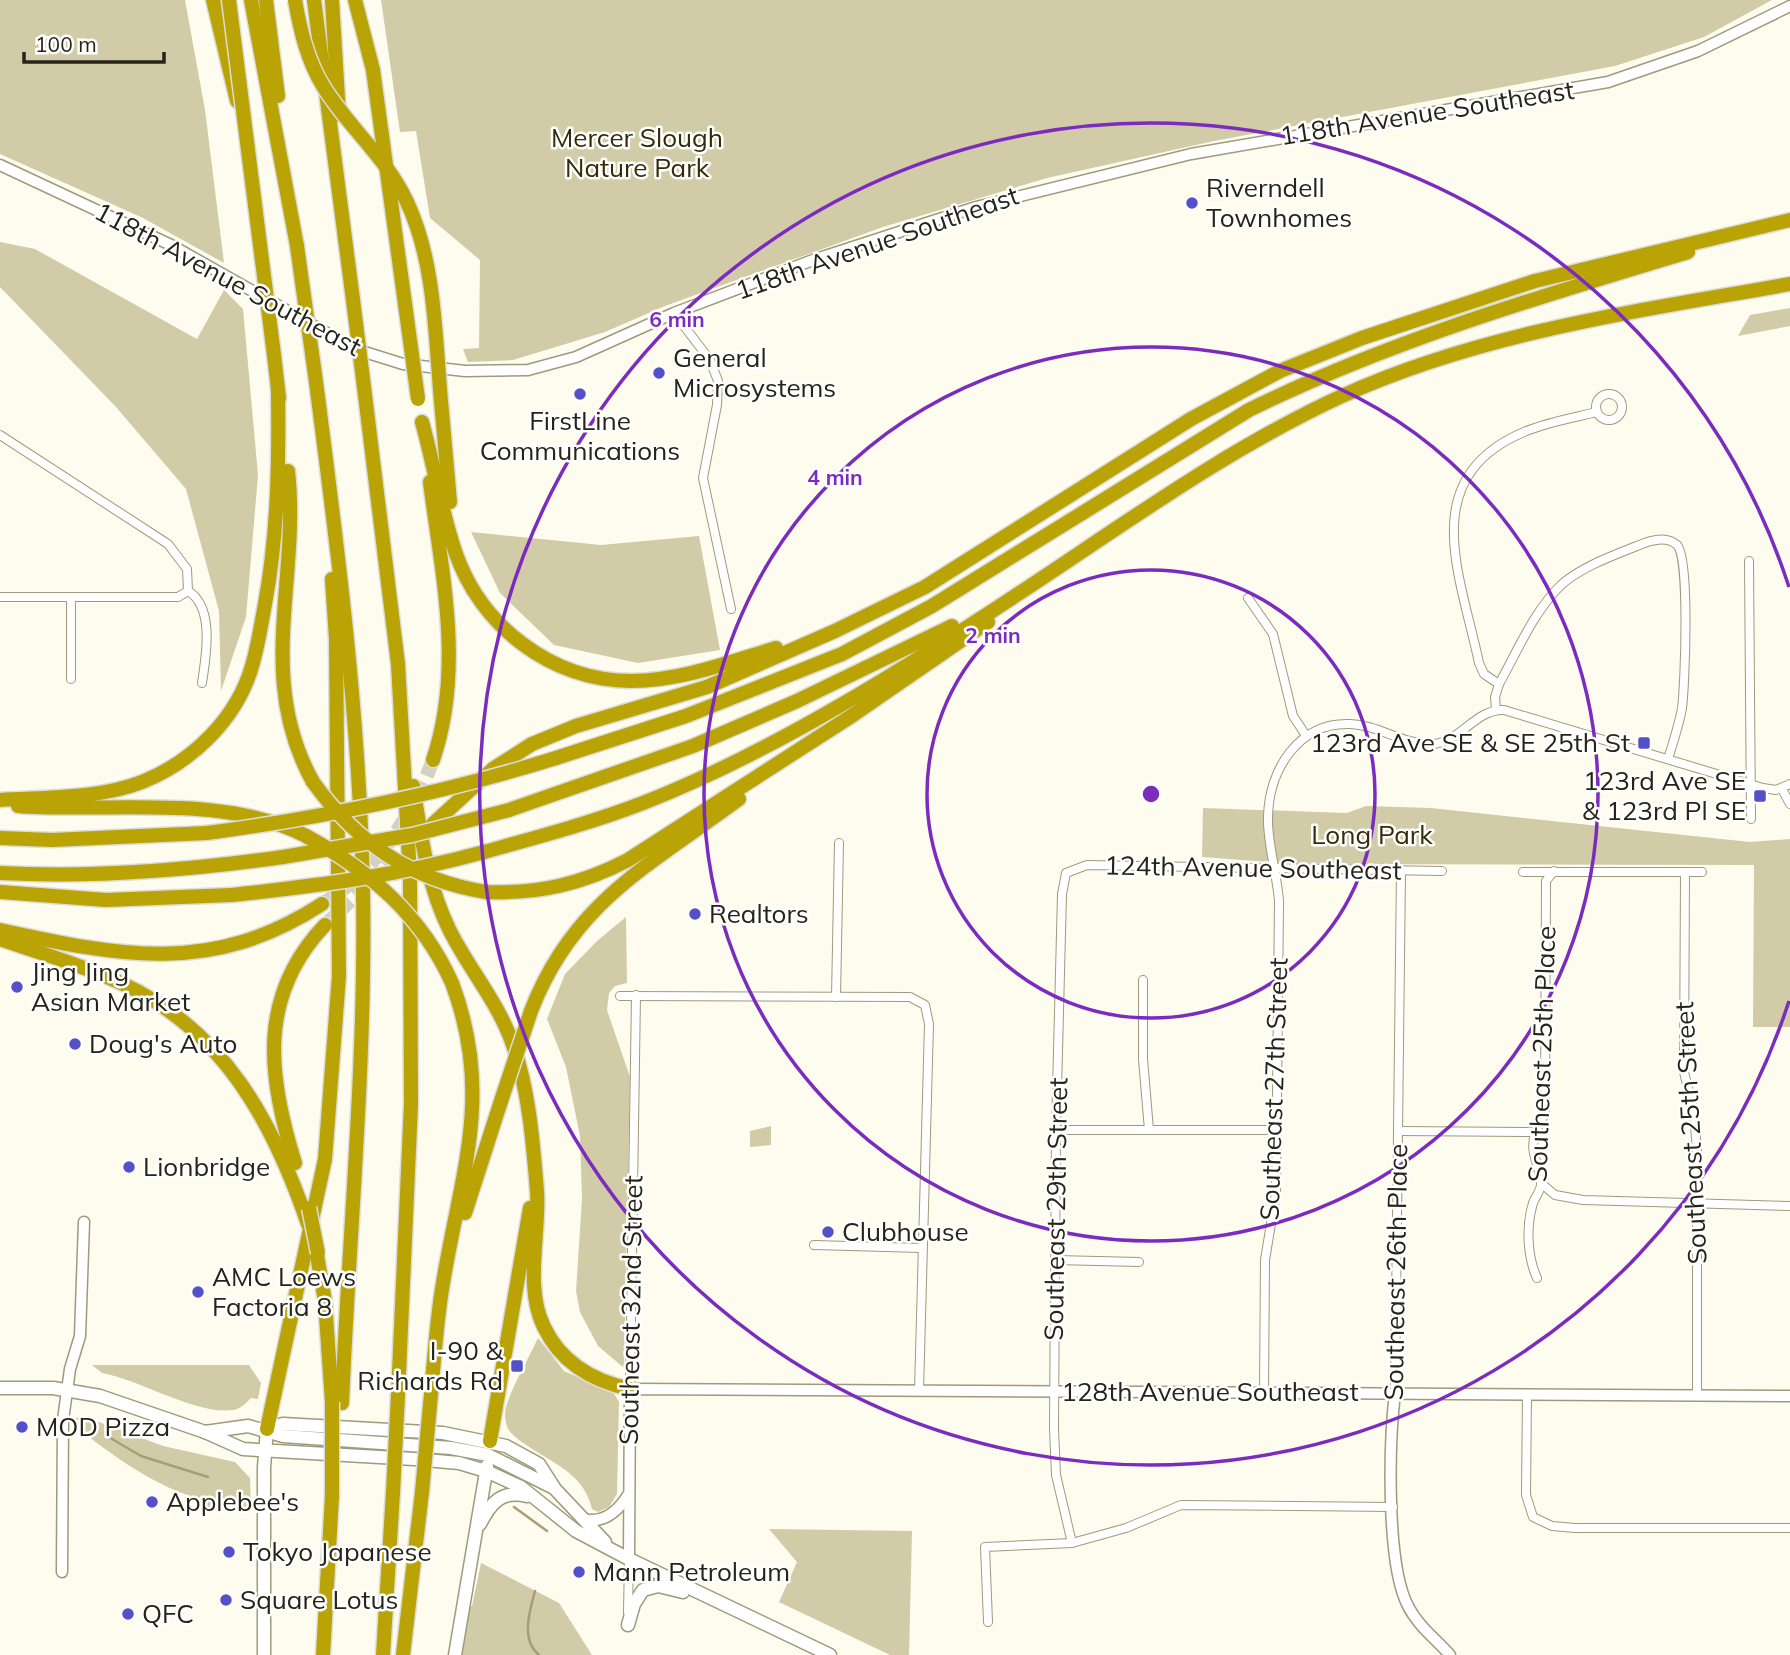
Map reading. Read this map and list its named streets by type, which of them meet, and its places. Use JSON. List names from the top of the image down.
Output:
{
  "streets": {
    "street": [
      "118th Avenue Southeast",
      "124th Avenue Southeast",
      "Southeast 25th Place",
      "Southeast 27th Street",
      "Southeast 25th Street",
      "Southeast 29th Street",
      "Southeast 26th Place",
      "Southeast 32nd Street",
      "128th Avenue Southeast"
    ]
  },
  "crossings": [
    ["124th Avenue Southeast", "Southeast 27th Street"],
    ["124th Avenue Southeast", "Southeast 29th Street"],
    ["124th Avenue Southeast", "Southeast 26th Place"],
    ["Southeast 27th Street", "128th Avenue Southeast"],
    ["Southeast 25th Street", "128th Avenue Southeast"],
    ["Southeast 29th Street", "128th Avenue Southeast"],
    ["Southeast 26th Place", "128th Avenue Southeast"],
    ["Southeast 32nd Street", "128th Avenue Southeast"]
  ],
  "parks": ["Mercer Slough Nature Park", "Long Park"],
  "places": {
    "other": [
      "Riverndell Townhomes",
      "General Microsystems",
      "FirstLine Communications",
      "Realtors",
      "Jing Jing Asian Market",
      "Doug's Auto",
      "Lionbridge",
      "Clubhouse",
      "AMC Loews Factoria 8",
      "MOD Pizza",
      "Applebee's",
      "Tokyo Japanese",
      "Mann Petroleum",
      "Square Lotus",
      "QFC"
    ],
    "transit": ["123rd Ave SE & SE 25th St", "123rd Ave SE & 123rd Pl SE", "I-90 & Richards Rd"]
  },
  "scale_bar": "100 m",
  "rings": ["6 min", "4 min", "2 min"]
}
